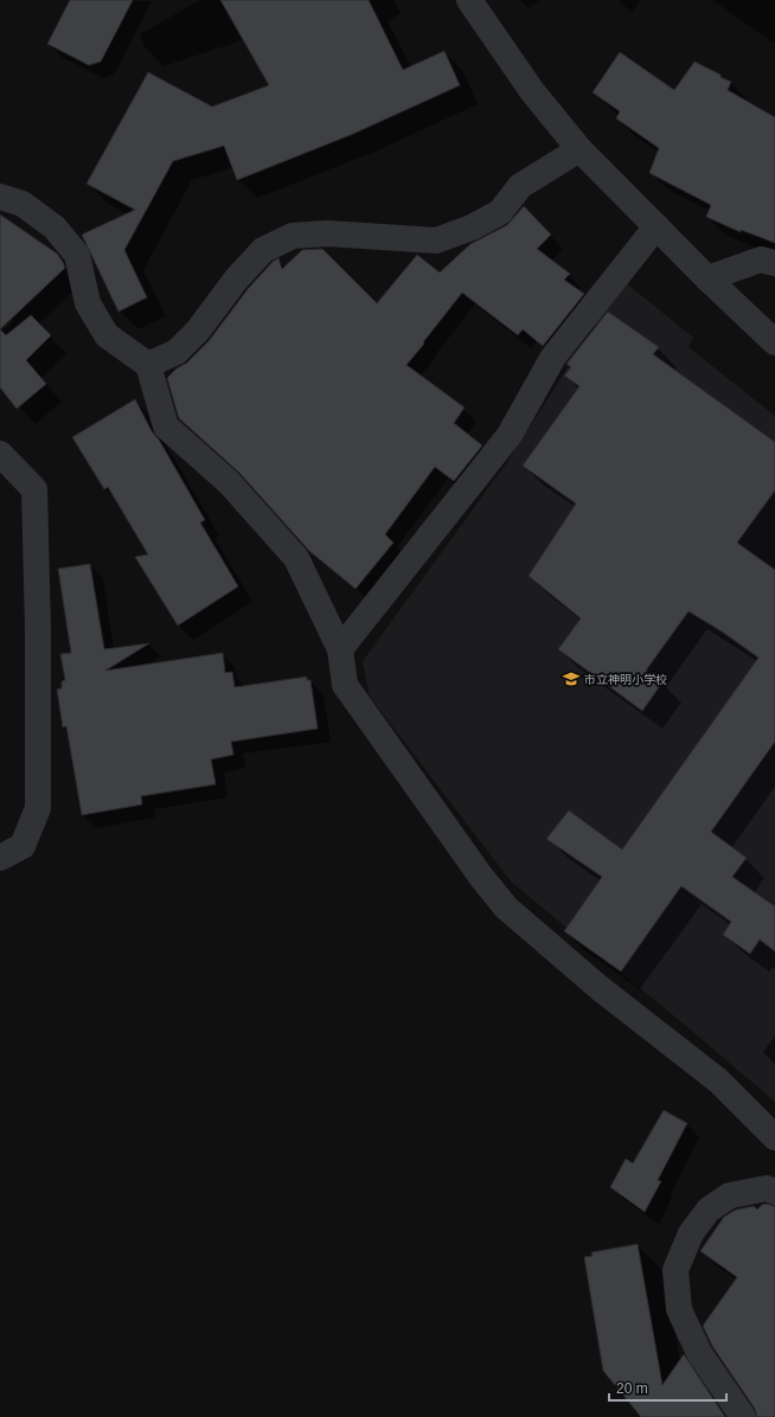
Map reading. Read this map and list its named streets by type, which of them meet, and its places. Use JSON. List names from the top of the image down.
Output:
{
  "places": {
    "school or university": ["市立神明小学校"]
  },
  "scale_bar": "20 m"
}
